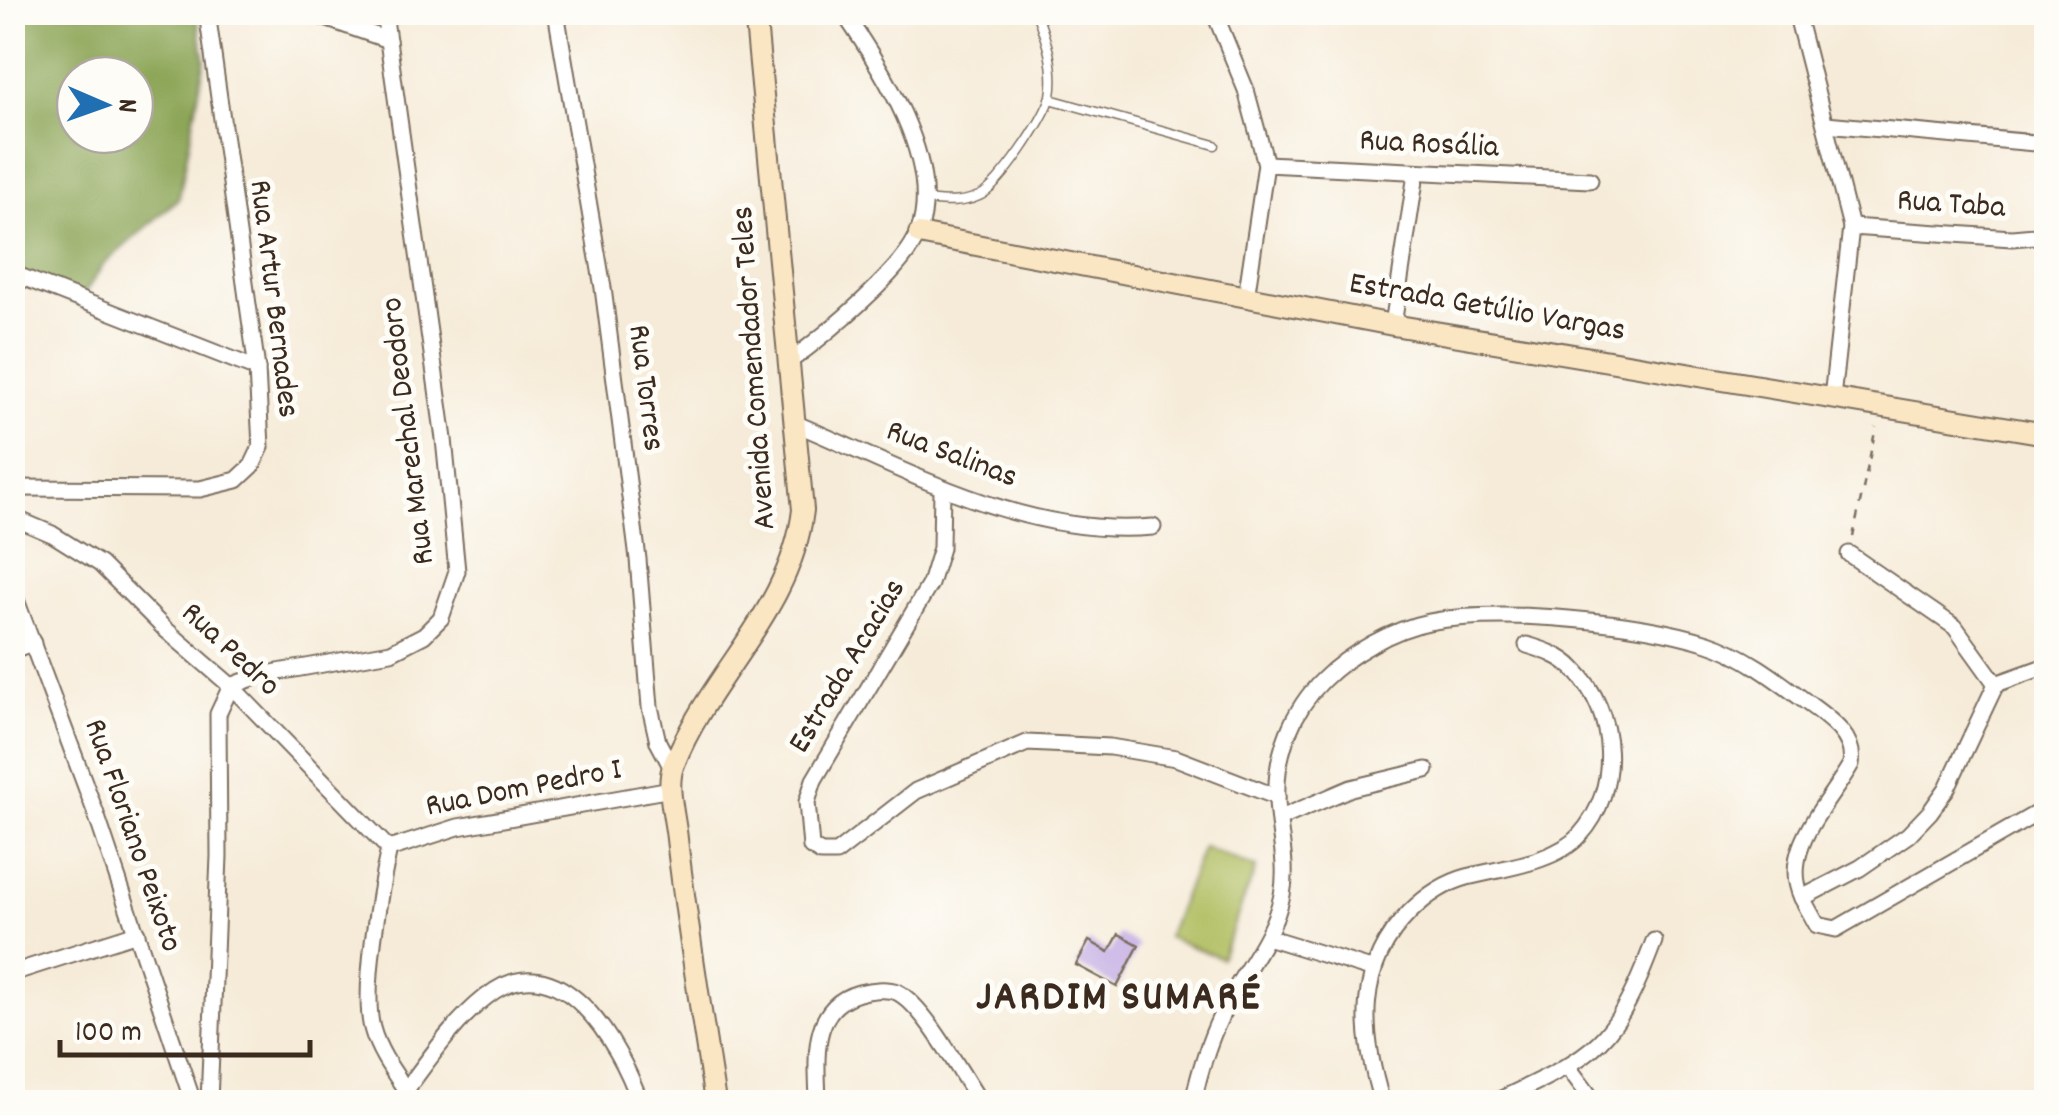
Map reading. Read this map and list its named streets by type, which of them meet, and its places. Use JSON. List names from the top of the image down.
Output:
{
  "streets": {
    "main road": ["Estrada Getúlio Vargas", "Avenida Comendador Teles"],
    "street": [
      "Rua Rosália",
      "Rua Taba",
      "Rua Artur Bernades",
      "Rua Torres",
      "Rua Marechal Deodoro",
      "Rua Salinas",
      "Rua Pedro",
      "Estrada Acacias",
      "Rua Dom Pedro I",
      "Rua Floriano Peixoto"
    ]
  },
  "crossings": [
    ["Avenida Comendador Teles", "Rua Torres"],
    ["Avenida Comendador Teles", "Rua Salinas"],
    ["Avenida Comendador Teles", "Rua Dom Pedro I"],
    ["Rua Torres", "Rua Dom Pedro I"],
    ["Rua Marechal Deodoro", "Rua Pedro"],
    ["Rua Salinas", "Estrada Acacias"],
    ["Rua Pedro", "Rua Dom Pedro I"]
  ],
  "districts": ["JARDIM SUMARÉ"],
  "scale_bar": "100 m",
  "north": "right"
}
